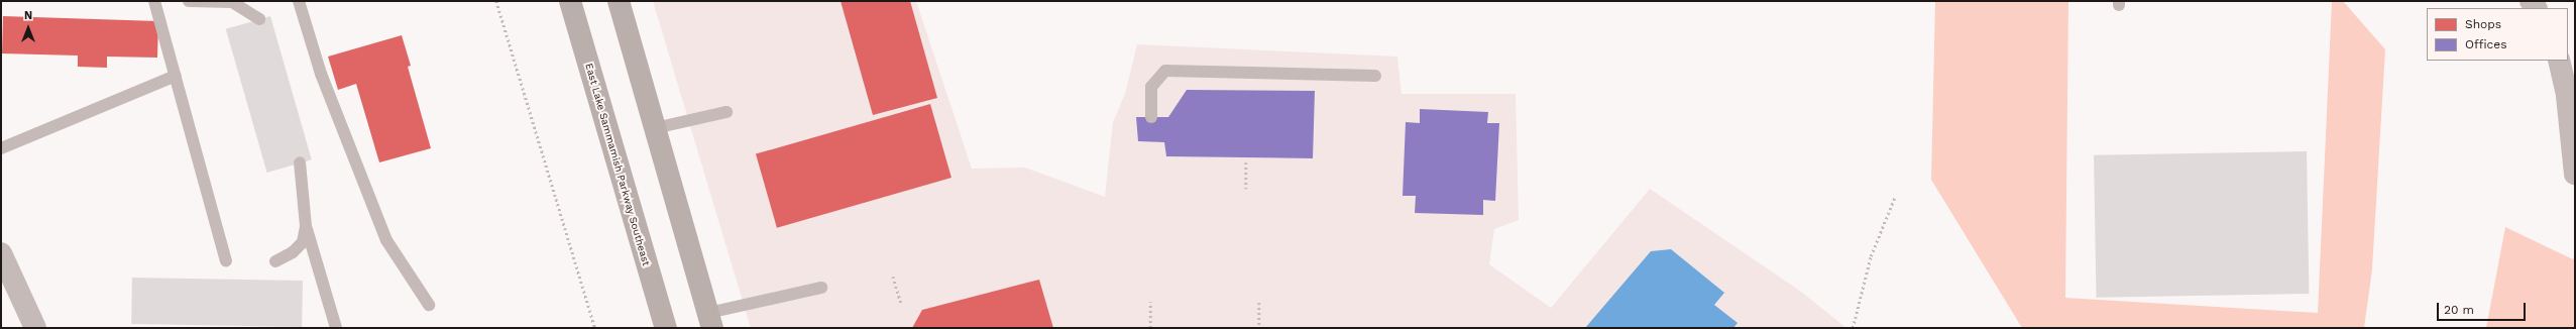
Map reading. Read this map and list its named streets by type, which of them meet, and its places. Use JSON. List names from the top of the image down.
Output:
{
  "streets": {
    "main road": ["East Lake Sammamish Parkway Southeast"]
  },
  "legend": ["Shops", "Offices"],
  "scale_bar": "20 m",
  "north": "top"
}
